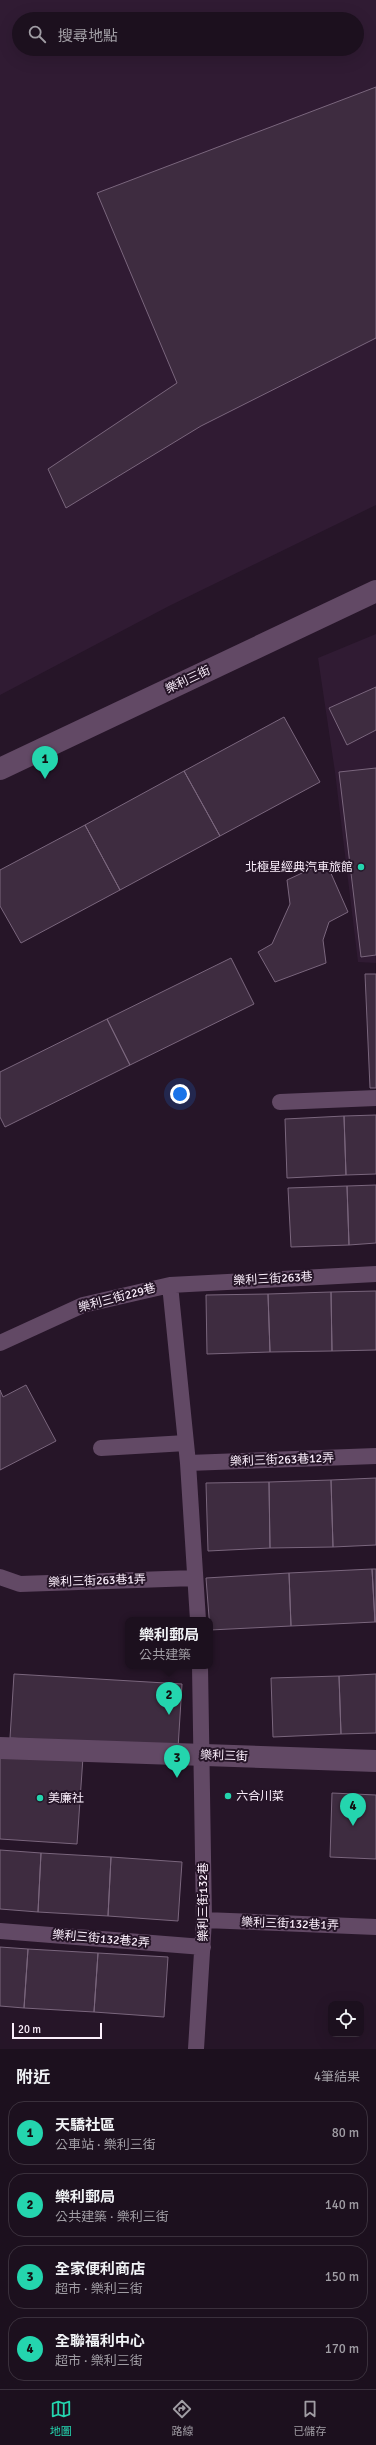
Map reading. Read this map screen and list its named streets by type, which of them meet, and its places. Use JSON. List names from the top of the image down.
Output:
{
  "streets": {
    "street": ["樂利三街"],
    "lane": [
      "樂利三街263巷",
      "樂利三街229巷",
      "樂利三街263巷12弄",
      "樂利三街263巷1弄",
      "樂利三街132巷",
      "樂利三街132巷1弄",
      "樂利三街132巷2弄"
    ]
  },
  "crossings": [
    ["樂利三街", "樂利三街132巷"],
    ["樂利三街263巷", "樂利三街229巷"],
    ["樂利三街132巷", "樂利三街132巷1弄"],
    ["樂利三街132巷", "樂利三街132巷2弄"]
  ],
  "places": ["北極星經典汽車旅館", "六合川菜", "美廉社"],
  "scale_bar": "20 m",
  "page": {
    "search": "搜尋地點",
    "pins": [
      "1",
      "2",
      "3",
      "4"
    ],
    "popup": ["樂利郵局", "公共建築"],
    "scale": "20 m",
    "heading": ["附近", "4筆結果"],
    "list": [
      {
        "mark": "1",
        "name": "天驕社區",
        "note": "公車站 · 樂利三街",
        "value": "80 m"
      },
      {
        "mark": "2",
        "name": "樂利郵局",
        "note": "公共建築 · 樂利三街",
        "value": "140 m"
      },
      {
        "mark": "3",
        "name": "全家便利商店",
        "note": "超市 · 樂利三街",
        "value": "150 m"
      },
      {
        "mark": "4",
        "name": "全聯福利中心",
        "note": "超市 · 樂利三街",
        "value": "170 m"
      }
    ],
    "nav": ["地圖", "路線", "已儲存"]
  }
}
